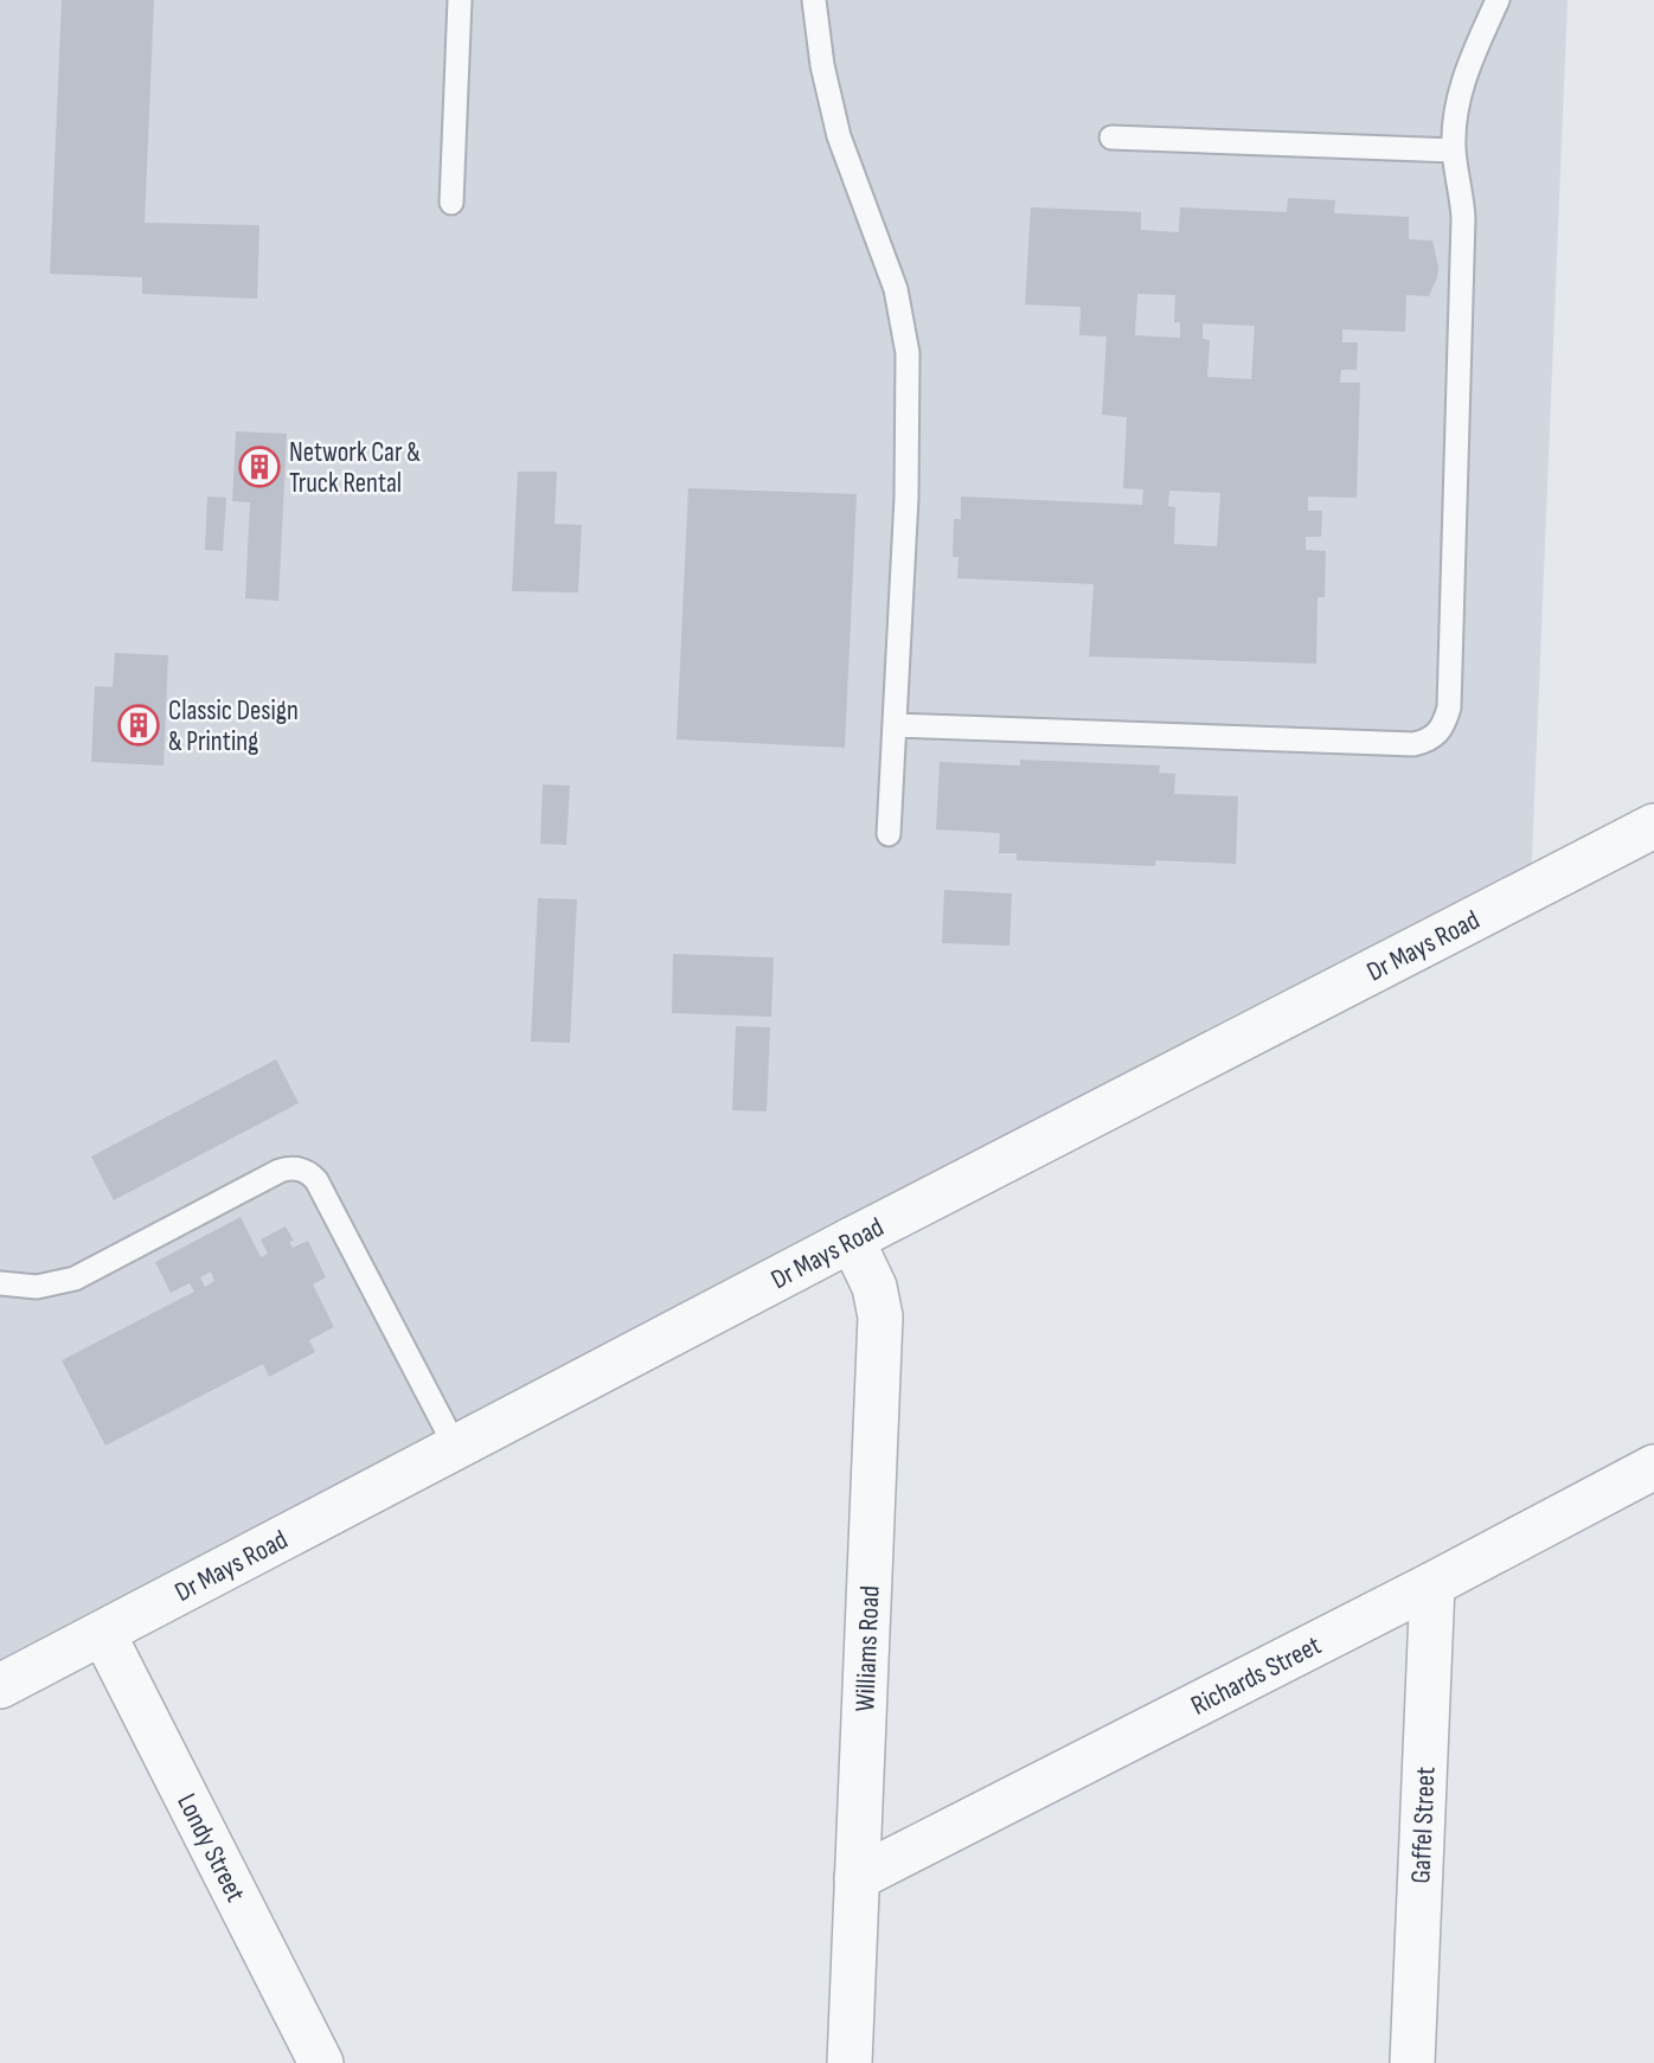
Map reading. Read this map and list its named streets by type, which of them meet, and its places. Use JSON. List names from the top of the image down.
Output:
{
  "streets": {
    "street": [
      "Dr Mays Road",
      "Williams Road",
      "Richards Street",
      "Gaffel Street",
      "Londy Street"
    ]
  },
  "crossings": [
    ["Dr Mays Road", "Williams Road"],
    ["Dr Mays Road", "Londy Street"],
    ["Williams Road", "Richards Street"],
    ["Richards Street", "Gaffel Street"]
  ],
  "places": {
    "building": ["Network Car & Truck Rental", "Classic Design & Printing"]
  }
}
